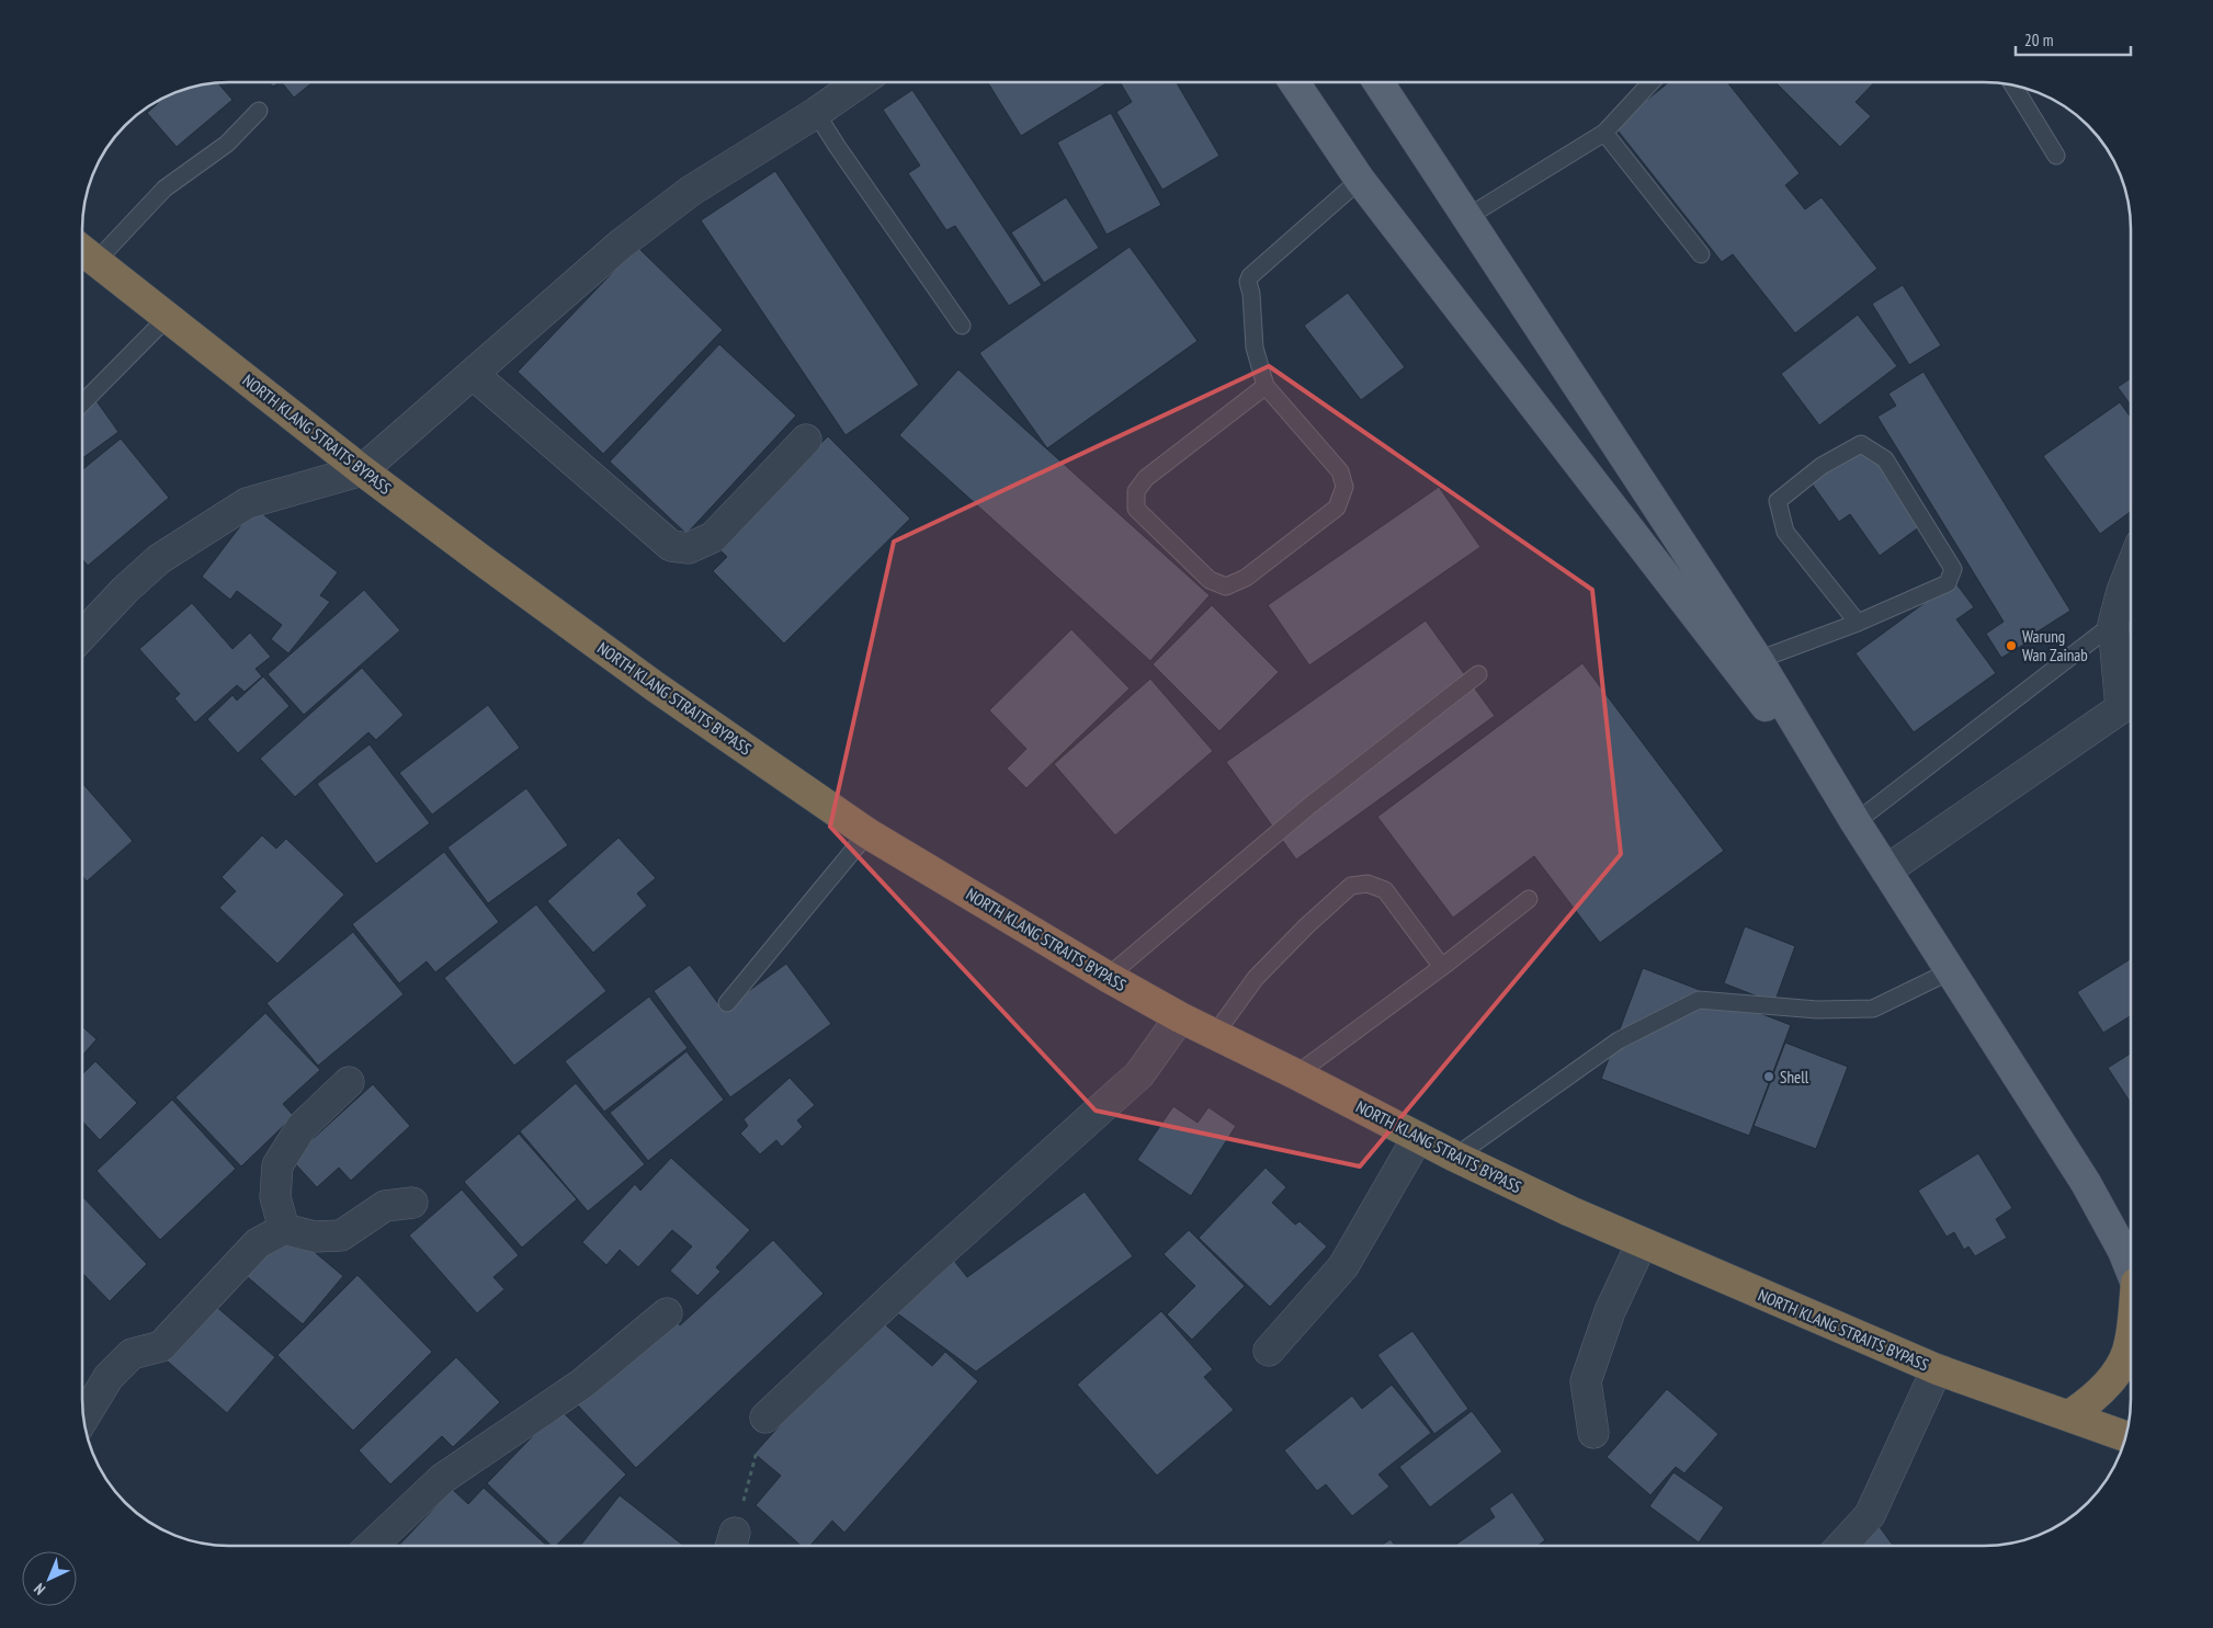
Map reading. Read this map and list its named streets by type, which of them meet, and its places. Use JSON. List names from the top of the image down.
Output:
{
  "streets": {
    "highway": ["NORTH KLANG STRAITS BYPASS"]
  },
  "places": ["Warung Wan Zainab", "Shell"],
  "scale_bar": "20 m",
  "north": "bottom left"
}
